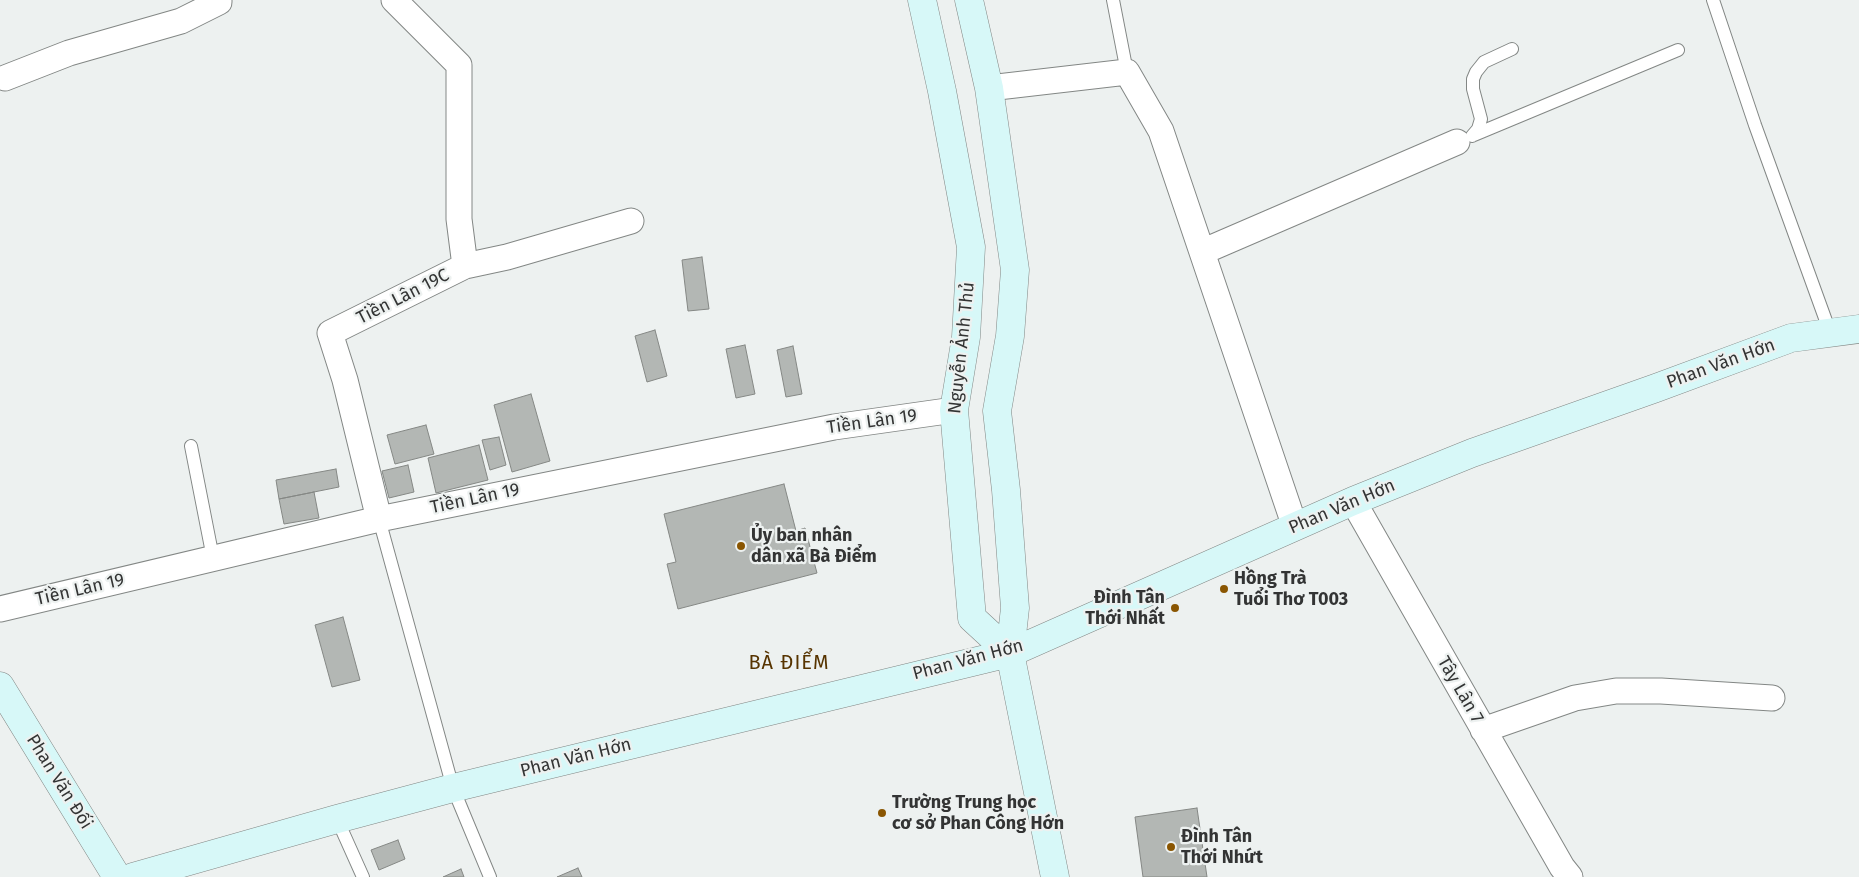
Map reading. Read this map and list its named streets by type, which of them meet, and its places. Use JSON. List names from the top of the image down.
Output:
{
  "streets": {
    "main road": ["Nguyễn Ảnh Thủ", "Phan Văn Hớn", "Phan Văn Đối"],
    "street": ["Tiền Lân 19C", "Tiền Lân 19", "Tây Lân 7"]
  },
  "crossings": [
    ["Tiền Lân 19C", "Tiền Lân 19"],
    ["Nguyễn Ảnh Thủ", "Phan Văn Hớn"],
    ["Nguyễn Ảnh Thủ", "Tiền Lân 19"],
    ["Phan Văn Hớn", "Tây Lân 7"]
  ],
  "districts": ["BÀ ĐIỂM"],
  "places": [
    "Ủy ban nhân dân xã Bà Điểm",
    "Hồng Trà Tuổi Thơ T003",
    "Đình Tân Thới Nhất",
    "Trường Trung học cơ sở Phan Công Hớn",
    "Đình Tân Thới Nhứt"
  ]
}
